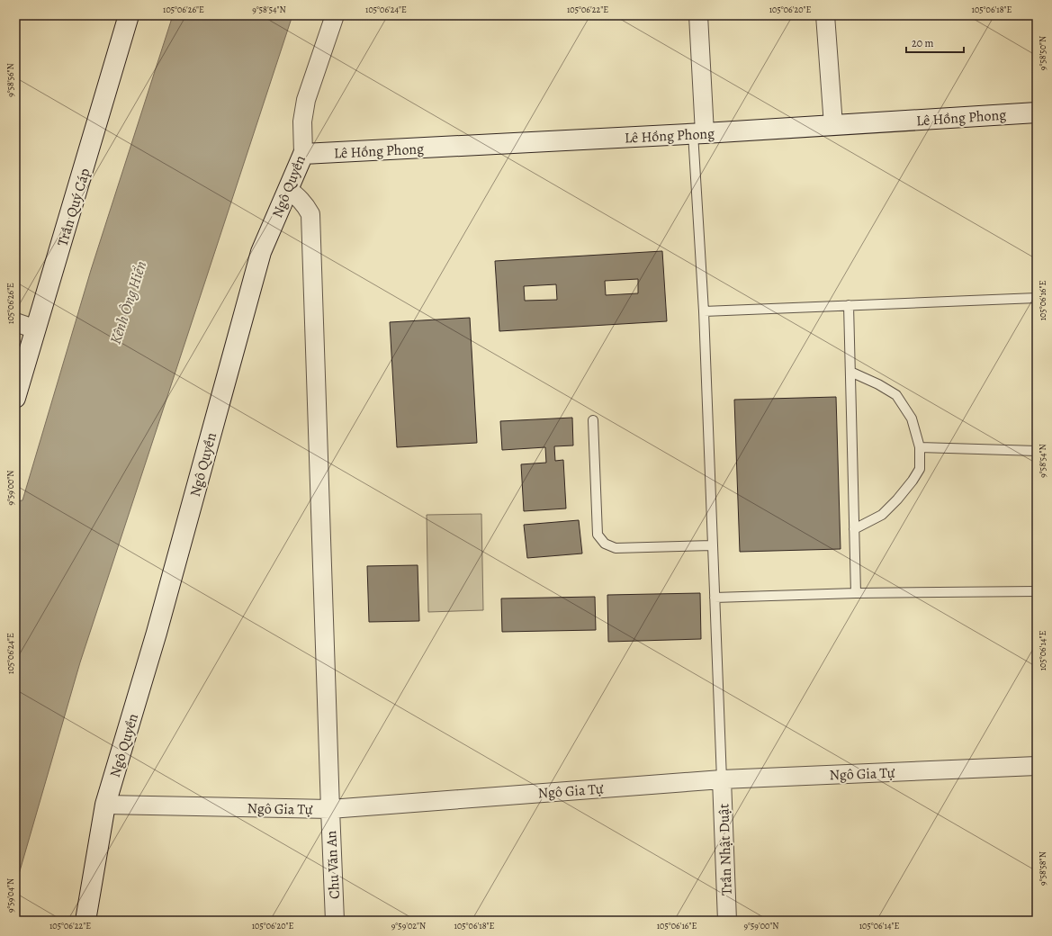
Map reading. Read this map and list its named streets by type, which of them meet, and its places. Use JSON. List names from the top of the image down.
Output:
{
  "streets": {
    "street": [
      "Lê Hồng Phong",
      "Ngô Quyền",
      "Trần Quý Cáp",
      "Ngô Gia Tự",
      "Trần Nhật Duật",
      "Chu Văn An"
    ]
  },
  "crossings": [
    ["Lê Hồng Phong", "Ngô Quyền"],
    ["Ngô Quyền", "Ngô Gia Tự"],
    ["Ngô Quyền", "Chu Văn An"],
    ["Ngô Gia Tự", "Trần Nhật Duật"],
    ["Ngô Gia Tự", "Chu Văn An"]
  ],
  "water": ["Kênh Ông Hiển"],
  "scale_bar": "20 m",
  "coordinates": [
    "105°06'26\"E",
    "9°58'54\"N",
    "105°06'24\"E",
    "105°06'22\"E",
    "105°06'20\"E",
    "105°06'18\"E",
    "9°58'50\"N",
    "9°58'56\"N",
    "105°06'16\"E",
    "9°59'00\"N",
    "105°06'14\"E",
    "9°58'58\"N",
    "9°59'04\"N",
    "9°59'02\"N"
  ]
}
